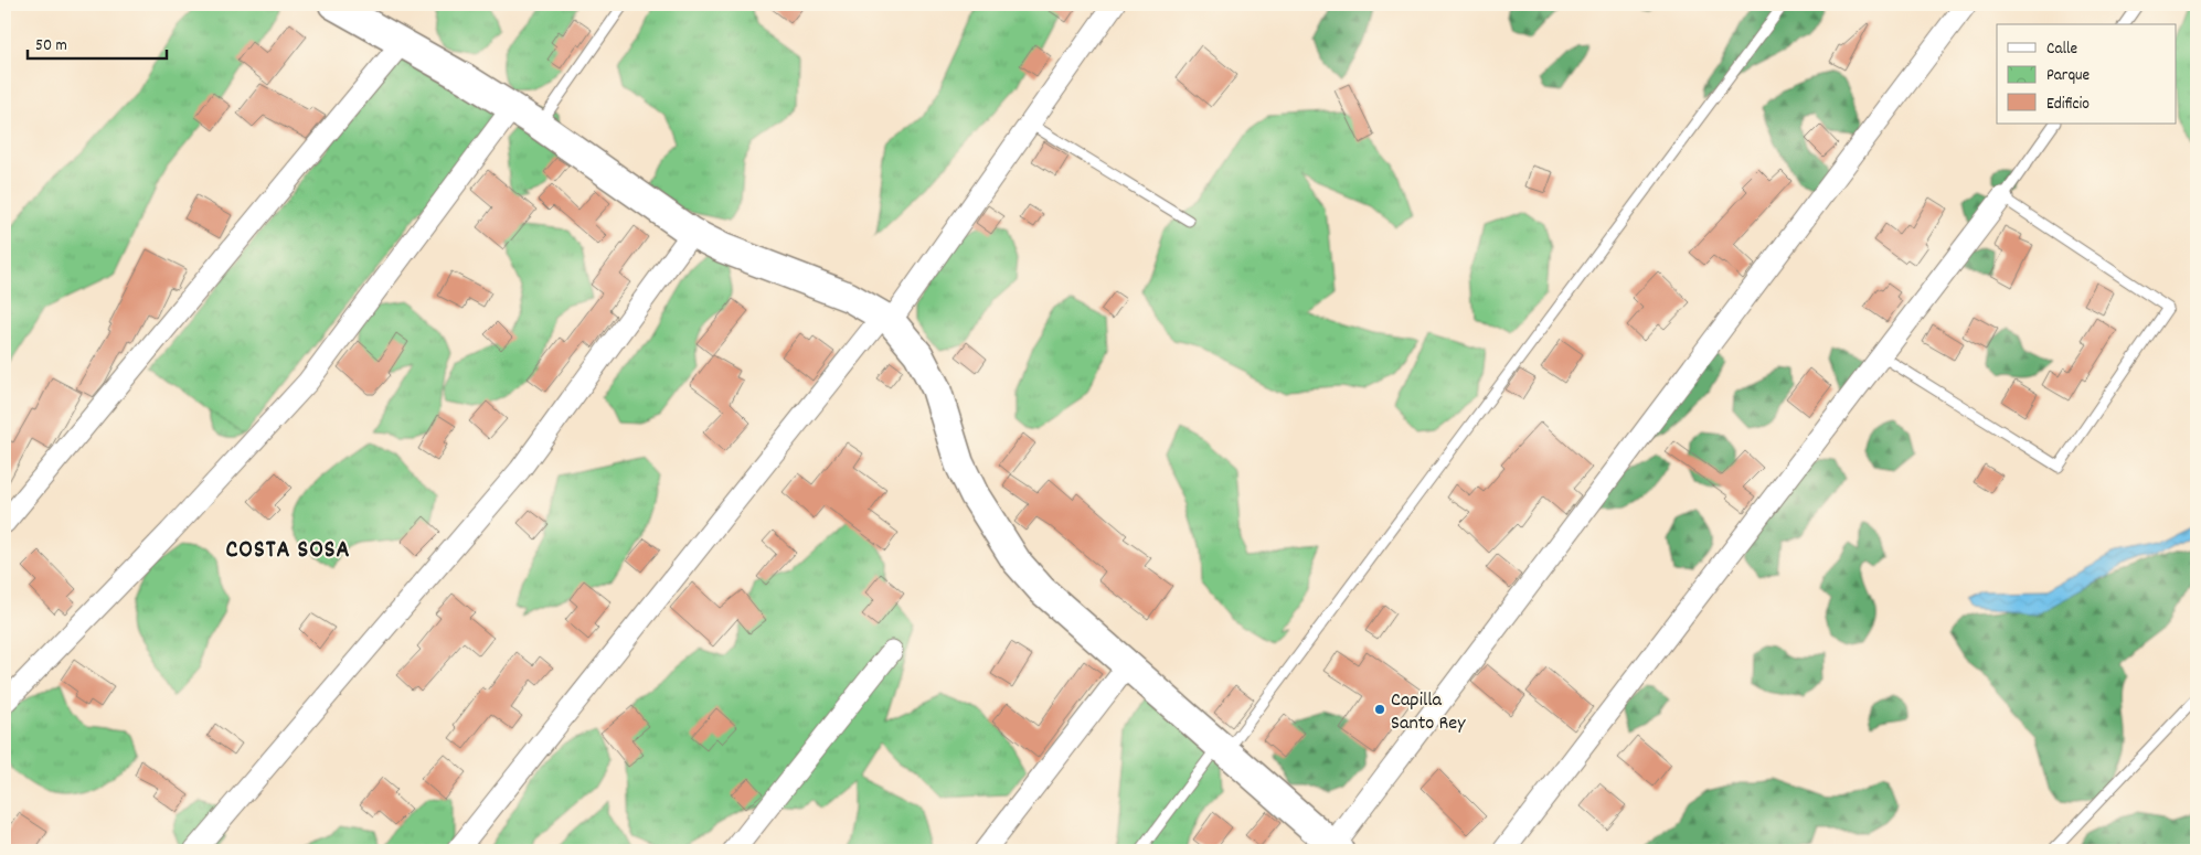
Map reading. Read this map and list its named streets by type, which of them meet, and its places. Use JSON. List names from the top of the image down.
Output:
{
  "districts": ["COSTA SOSA"],
  "places": ["Capilla Santo Rey"],
  "legend": ["Calle", "Parque", "Edificio"],
  "scale_bar": "50 m"
}
